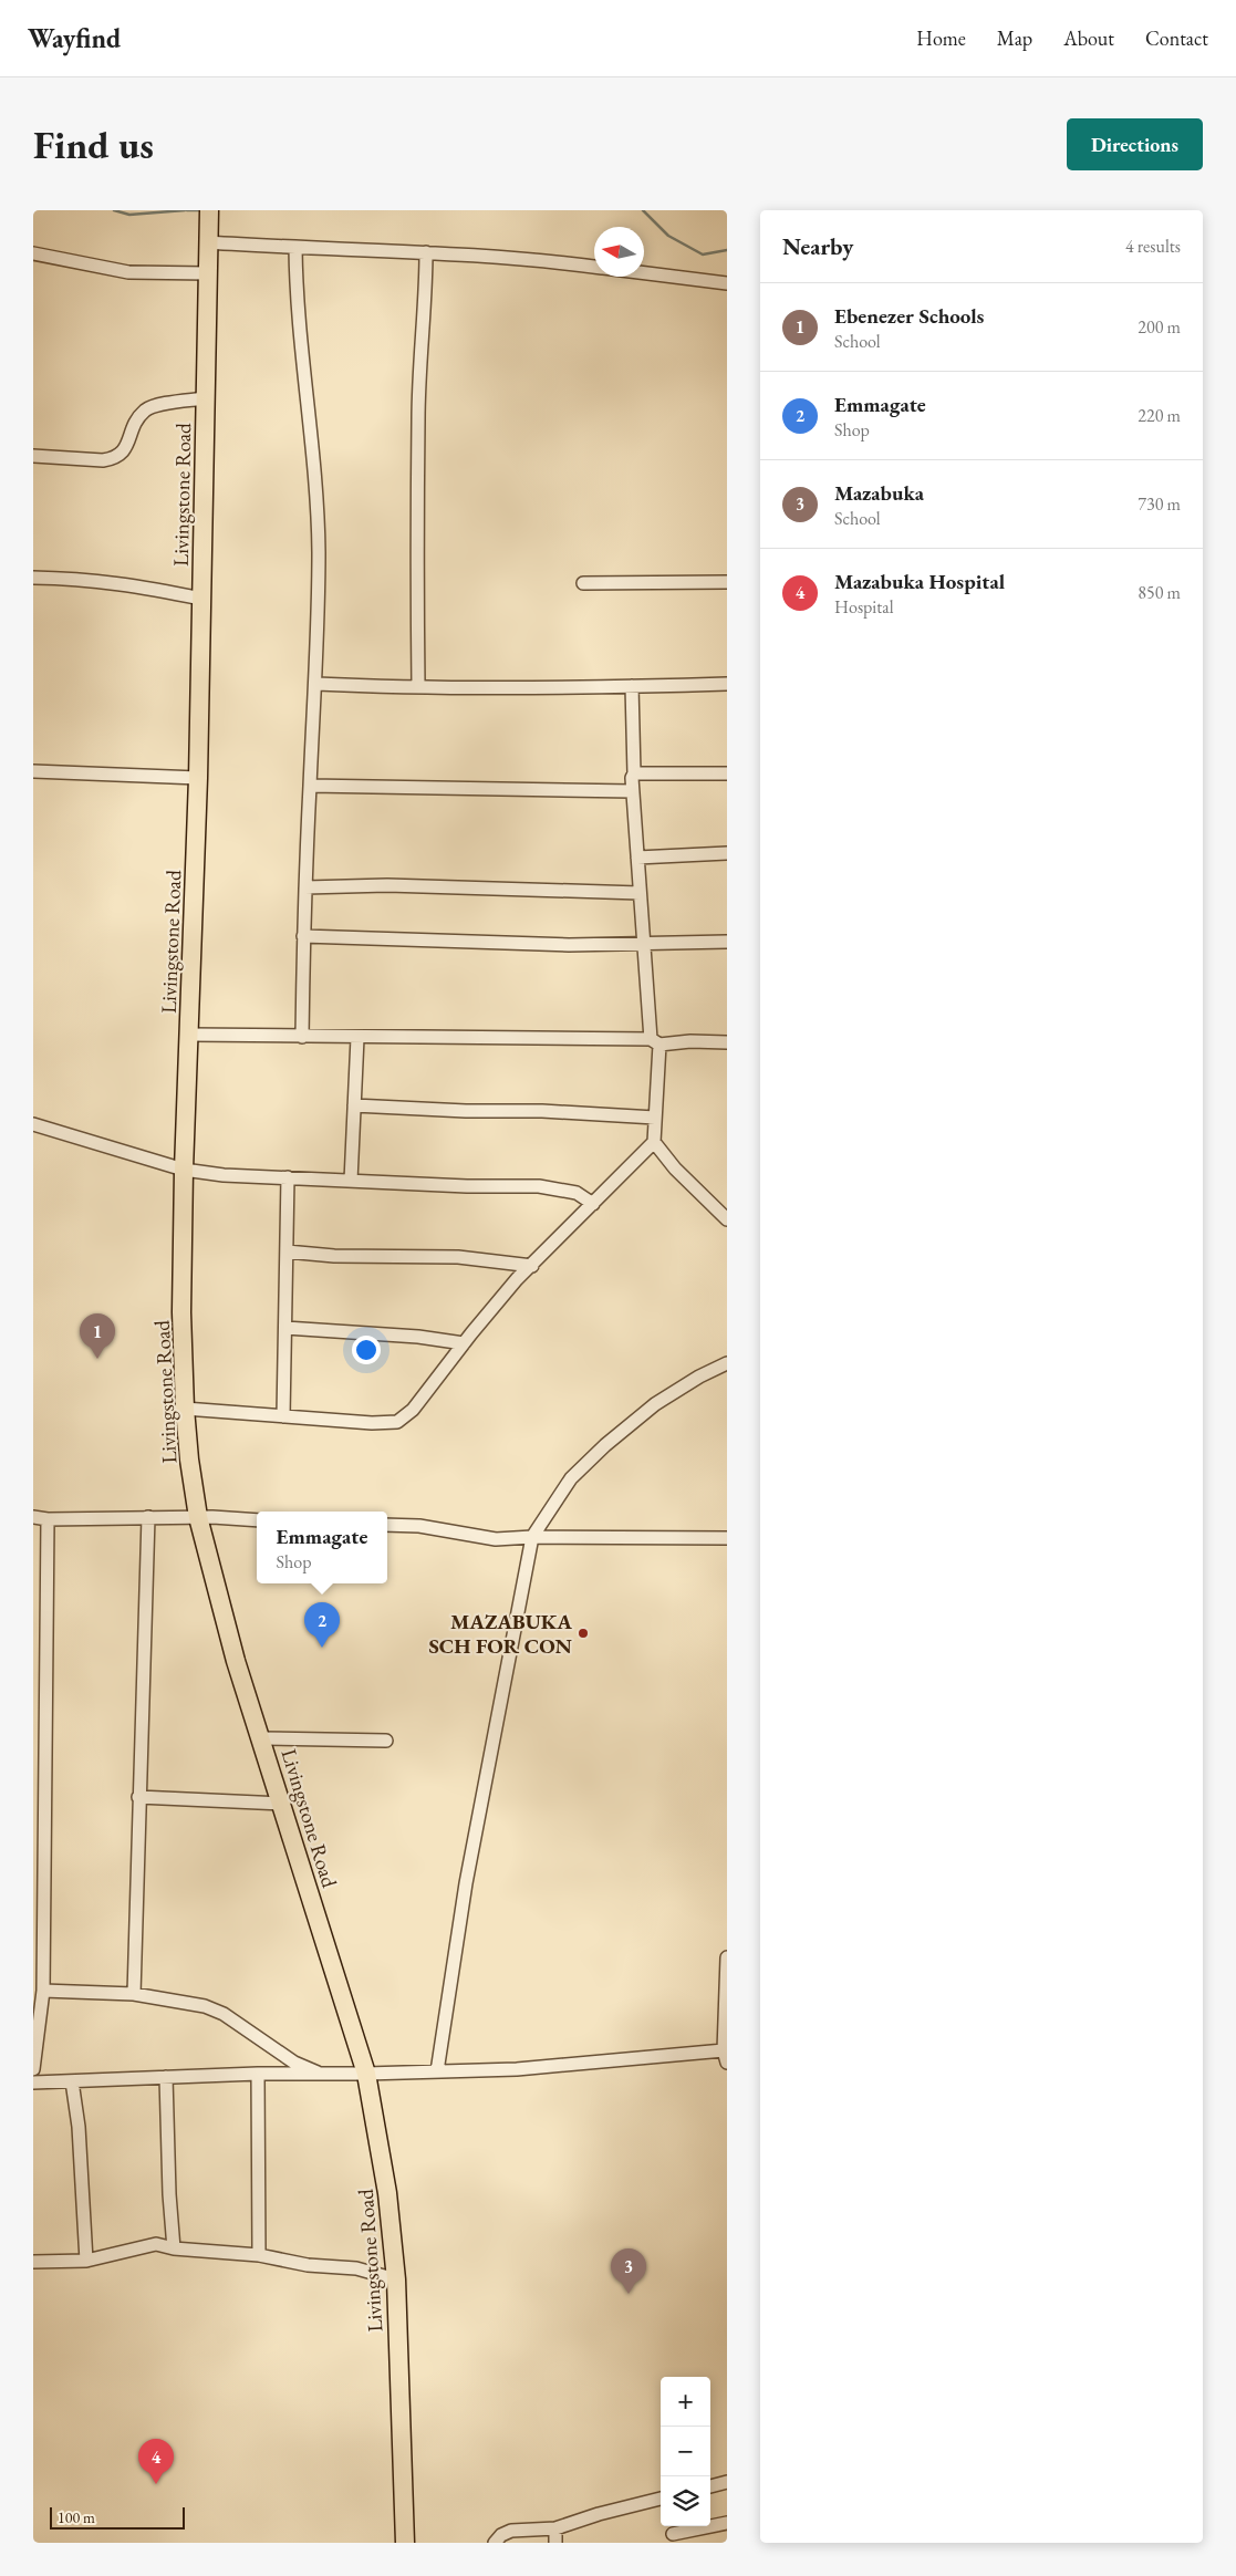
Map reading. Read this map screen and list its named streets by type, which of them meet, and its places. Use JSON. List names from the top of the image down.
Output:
{
  "streets": {
    "highway": ["Livingstone Road"]
  },
  "places": ["MAZABUKA SCH FOR CON"],
  "scale_bar": "100 m",
  "north": "left",
  "page": {
    "header": "Wayfind",
    "nav": [
      "Home",
      "Map",
      "About",
      "Contact"
    ],
    "buttons": "Directions",
    "title": "Find us",
    "heading": ["Nearby", "4 results"],
    "list": [
      {
        "mark": "1",
        "name": "Ebenezer Schools",
        "note": "School",
        "value": "200 m"
      },
      {
        "mark": "2",
        "name": "Emmagate",
        "note": "Shop",
        "value": "220 m"
      },
      {
        "mark": "3",
        "name": "Mazabuka",
        "note": "School",
        "value": "730 m"
      },
      {
        "mark": "4",
        "name": "Mazabuka Hospital",
        "note": "Hospital",
        "value": "850 m"
      }
    ],
    "pins": [
      "1",
      "2",
      "3",
      "4"
    ],
    "popup": ["Emmagate", "Shop"],
    "map_buttons": ["+", "−"],
    "scale": "100 m"
  }
}
